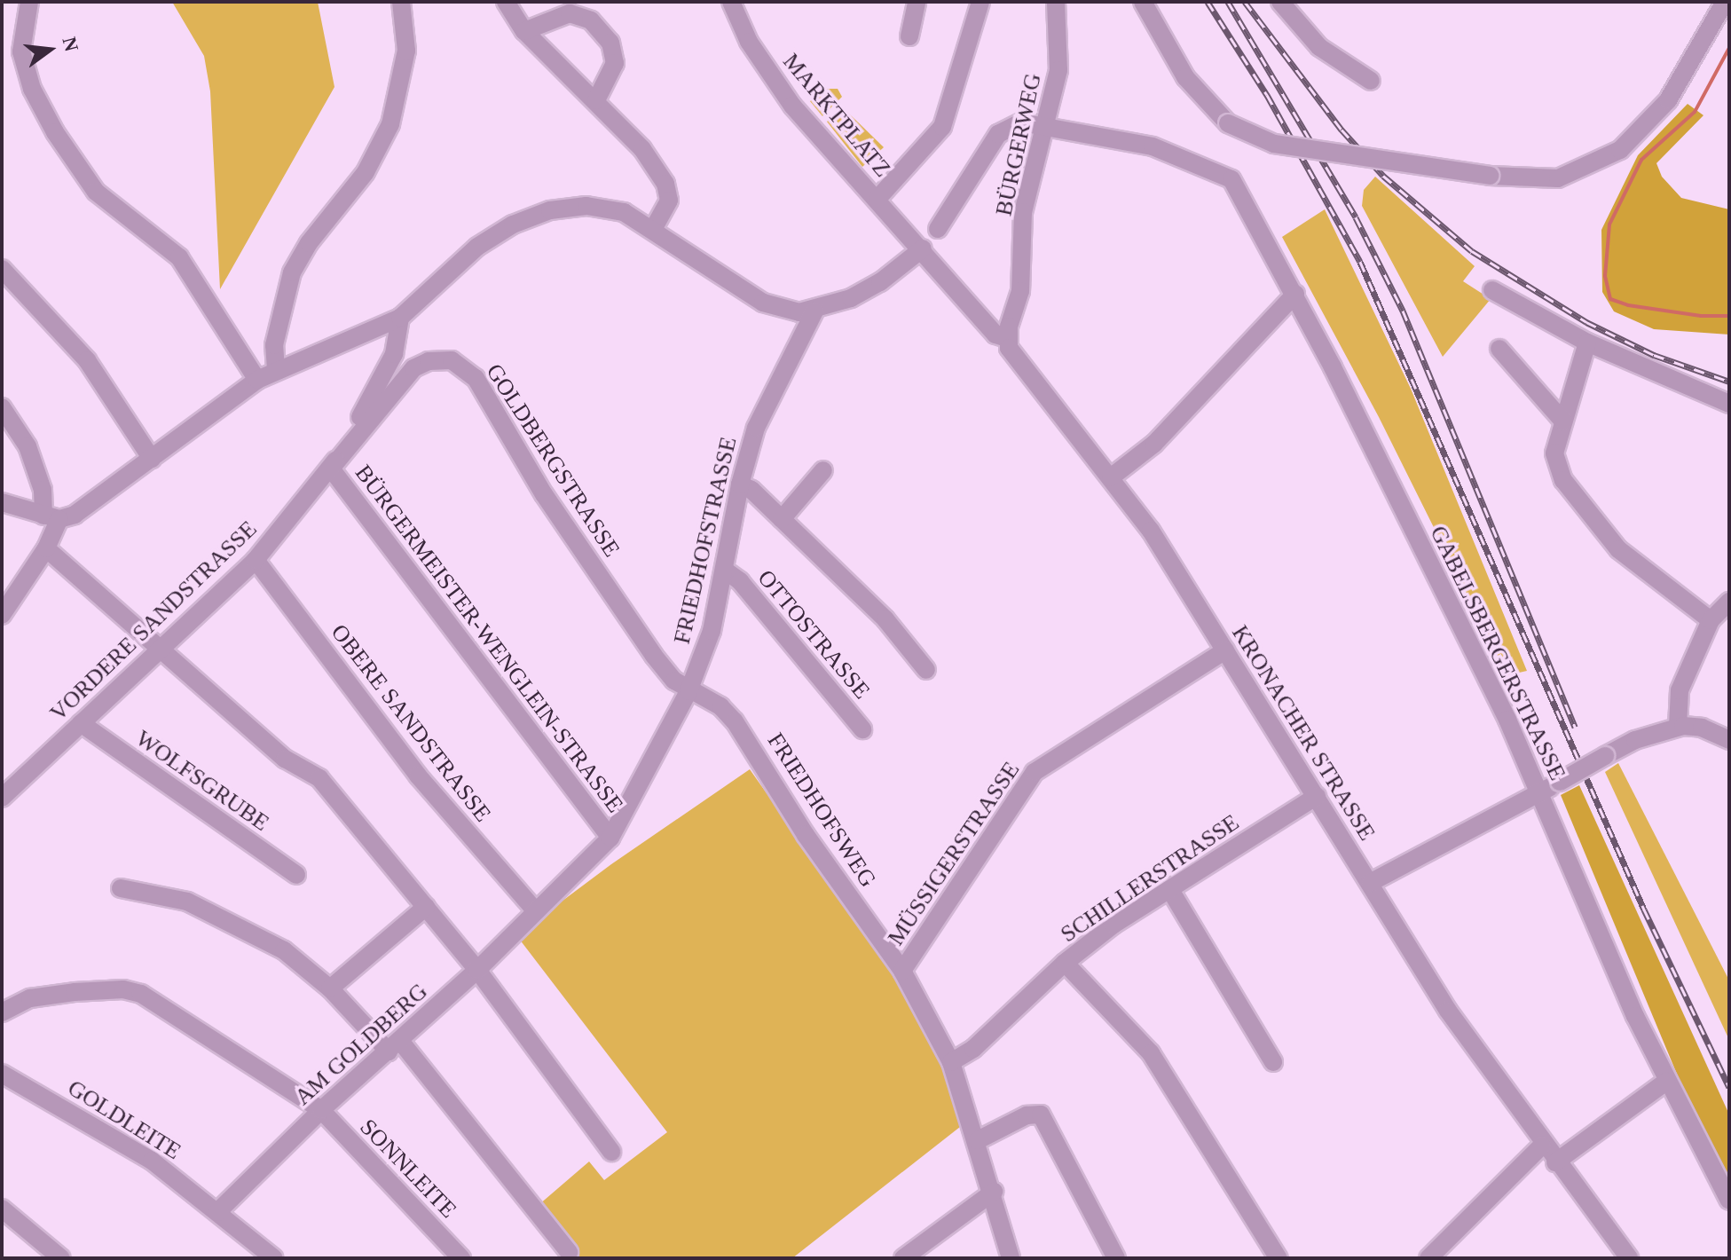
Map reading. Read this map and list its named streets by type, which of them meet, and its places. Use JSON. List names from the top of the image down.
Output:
{
  "streets": {
    "street": [
      "MARKTPLATZ",
      "BÜRGERWEG",
      "GOLDBERGSTRASSE",
      "FRIEDHOFSTRASSE",
      "VORDERE SANDSTRASSE",
      "OTTOSTRASSE",
      "BÜRGERMEISTER-WENGLEIN-STRASSE",
      "GABELSBERGERSTRASSE",
      "OBERE SANDSTRASSE",
      "KRONACHER STRASSE",
      "WOLFSGRUBE",
      "FRIEDHOFSWEG",
      "MÜSSIGERSTRASSE",
      "SCHILLERSTRASSE",
      "AM GOLDBERG",
      "GOLDLEITE",
      "SONNLEITE"
    ]
  },
  "crossings": [
    ["MARKTPLATZ", "KRONACHER STRASSE"],
    ["BÜRGERWEG", "GABELSBERGERSTRASSE"],
    ["BÜRGERWEG", "KRONACHER STRASSE"],
    ["GOLDBERGSTRASSE", "FRIEDHOFSTRASSE"],
    ["GOLDBERGSTRASSE", "VORDERE SANDSTRASSE"],
    ["GOLDBERGSTRASSE", "BÜRGERMEISTER-WENGLEIN-STRASSE"],
    ["GOLDBERGSTRASSE", "FRIEDHOFSWEG"],
    ["FRIEDHOFSTRASSE", "OTTOSTRASSE"],
    ["FRIEDHOFSTRASSE", "BÜRGERMEISTER-WENGLEIN-STRASSE"],
    ["FRIEDHOFSTRASSE", "OBERE SANDSTRASSE"],
    ["FRIEDHOFSTRASSE", "FRIEDHOFSWEG"],
    ["FRIEDHOFSTRASSE", "AM GOLDBERG"],
    ["VORDERE SANDSTRASSE", "BÜRGERMEISTER-WENGLEIN-STRASSE"],
    ["VORDERE SANDSTRASSE", "OBERE SANDSTRASSE"],
    ["VORDERE SANDSTRASSE", "WOLFSGRUBE"],
    ["OBERE SANDSTRASSE", "AM GOLDBERG"],
    ["KRONACHER STRASSE", "MÜSSIGERSTRASSE"],
    ["KRONACHER STRASSE", "SCHILLERSTRASSE"],
    ["FRIEDHOFSWEG", "MÜSSIGERSTRASSE"],
    ["FRIEDHOFSWEG", "SCHILLERSTRASSE"],
    ["AM GOLDBERG", "GOLDLEITE"],
    ["AM GOLDBERG", "SONNLEITE"]
  ],
  "north": "right"
}
